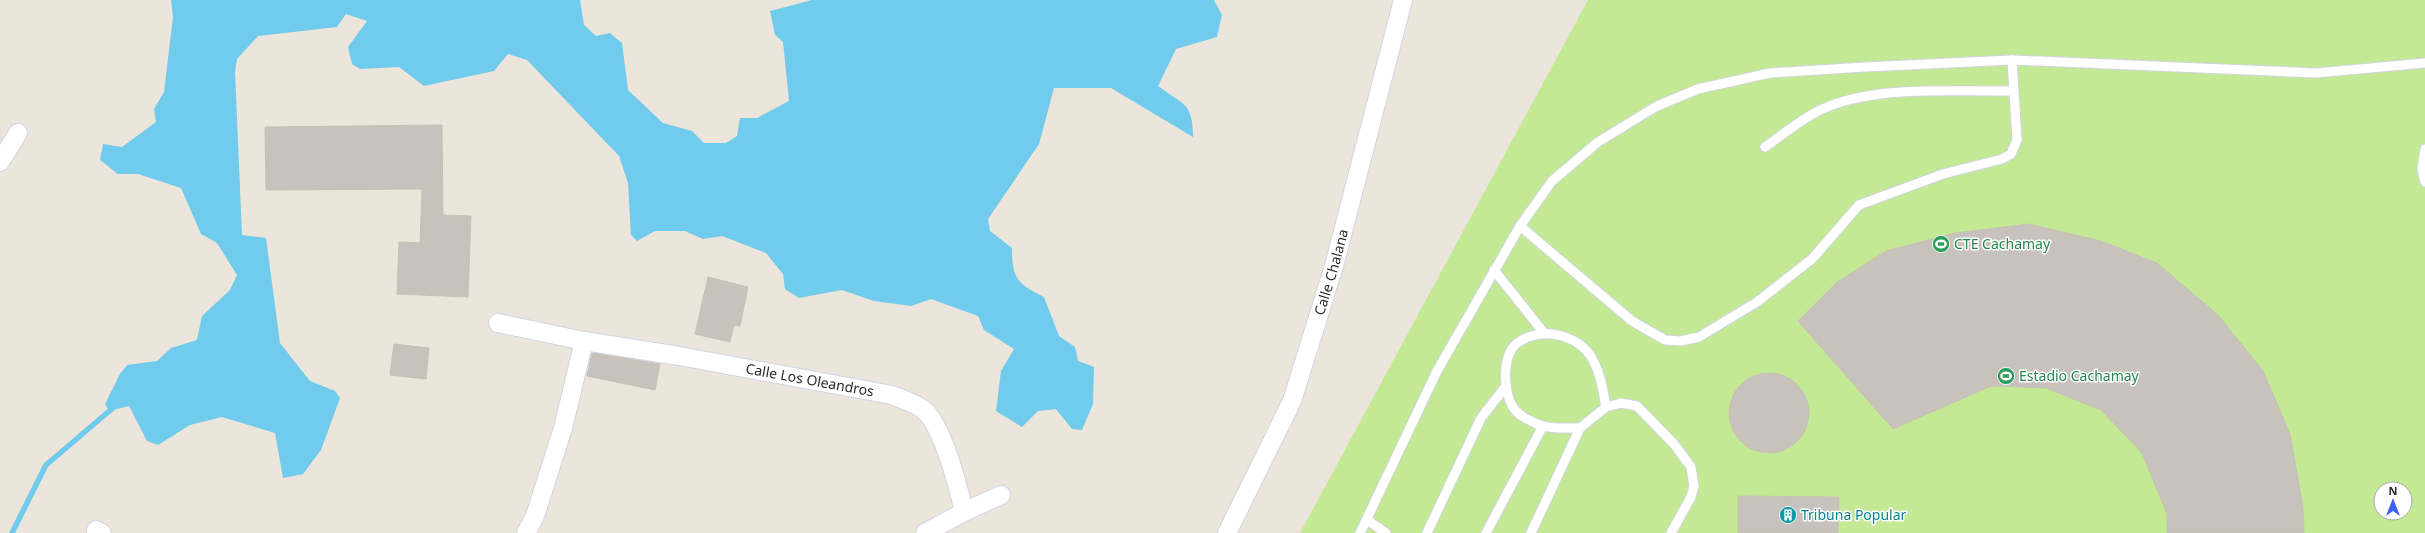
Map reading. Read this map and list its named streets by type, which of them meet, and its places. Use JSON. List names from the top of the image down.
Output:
{
  "streets": {
    "street": ["Calle Chalana", "Calle Los Oleandros"]
  },
  "places": {
    "sports": ["CTE Cachamay", "Estadio Cachamay"],
    "building": ["Tribuna Popular"]
  },
  "north": "top"
}
